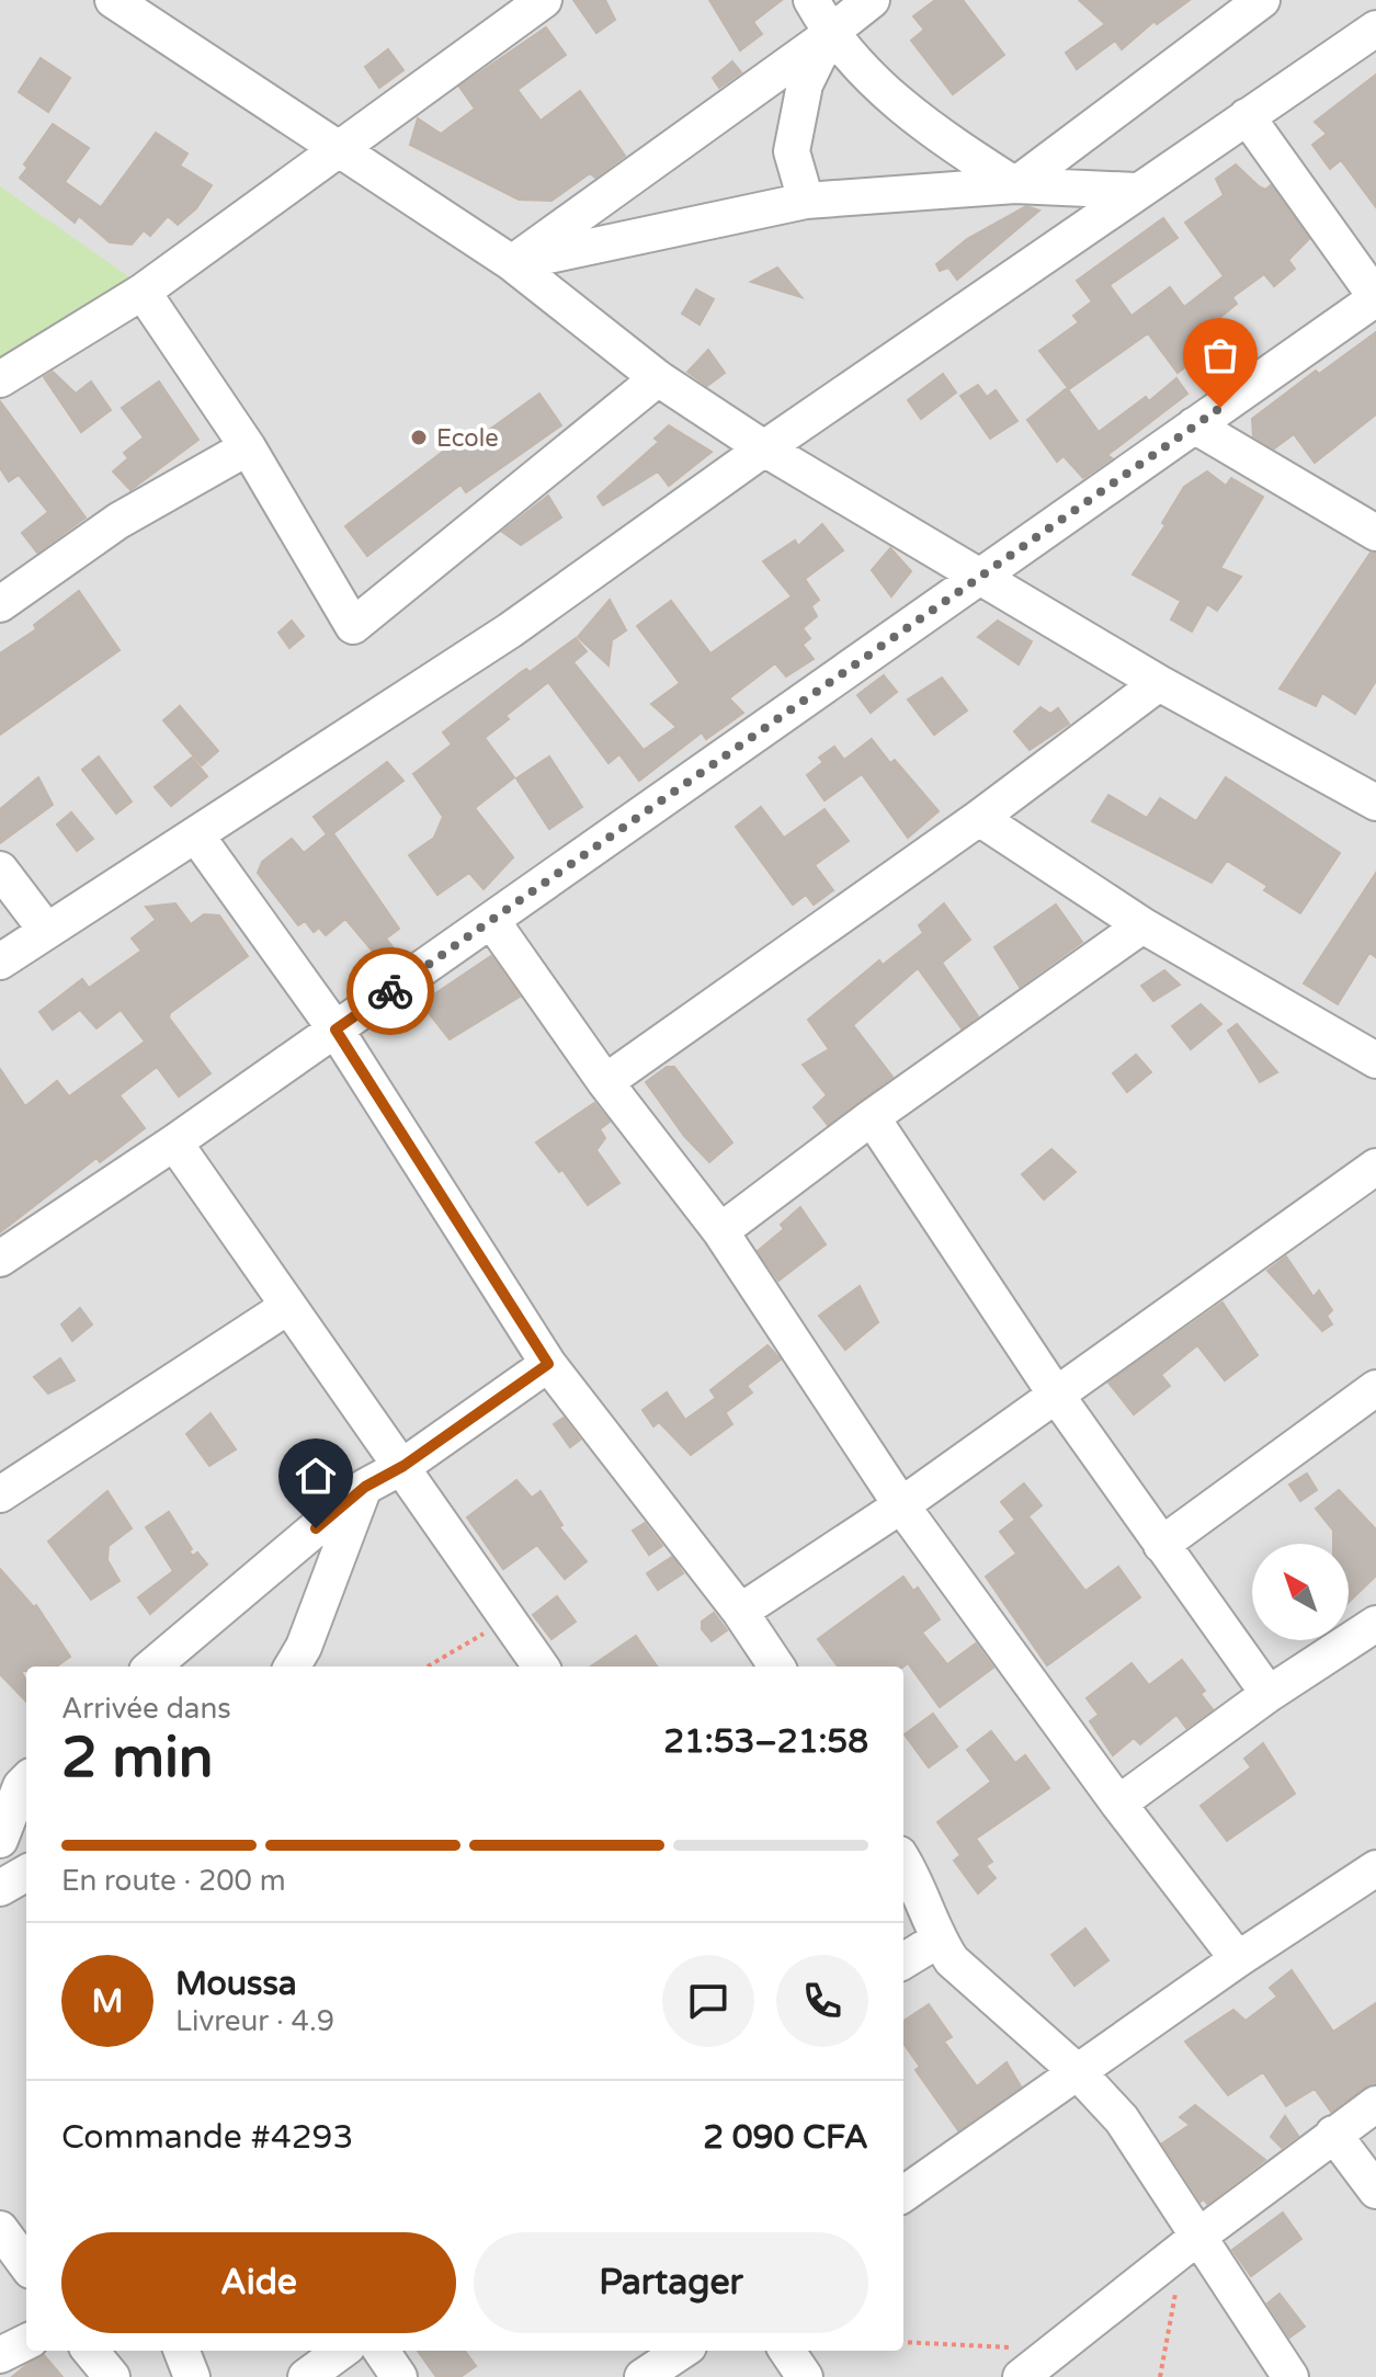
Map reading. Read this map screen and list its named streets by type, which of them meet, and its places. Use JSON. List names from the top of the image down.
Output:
{
  "places": ["Ecole"],
  "north": "top left",
  "page": {
    "heading": ["2 min", "Arrivée dans", "21:53–21:58"],
    "panel": [
      "Moussa",
      "Livreur · 4.9",
      "Commande #4293",
      "2 090 CFA"
    ],
    "bar": "En route · 200 m",
    "round": "M",
    "buttons": ["Aide", "Partager"]
  }
}
